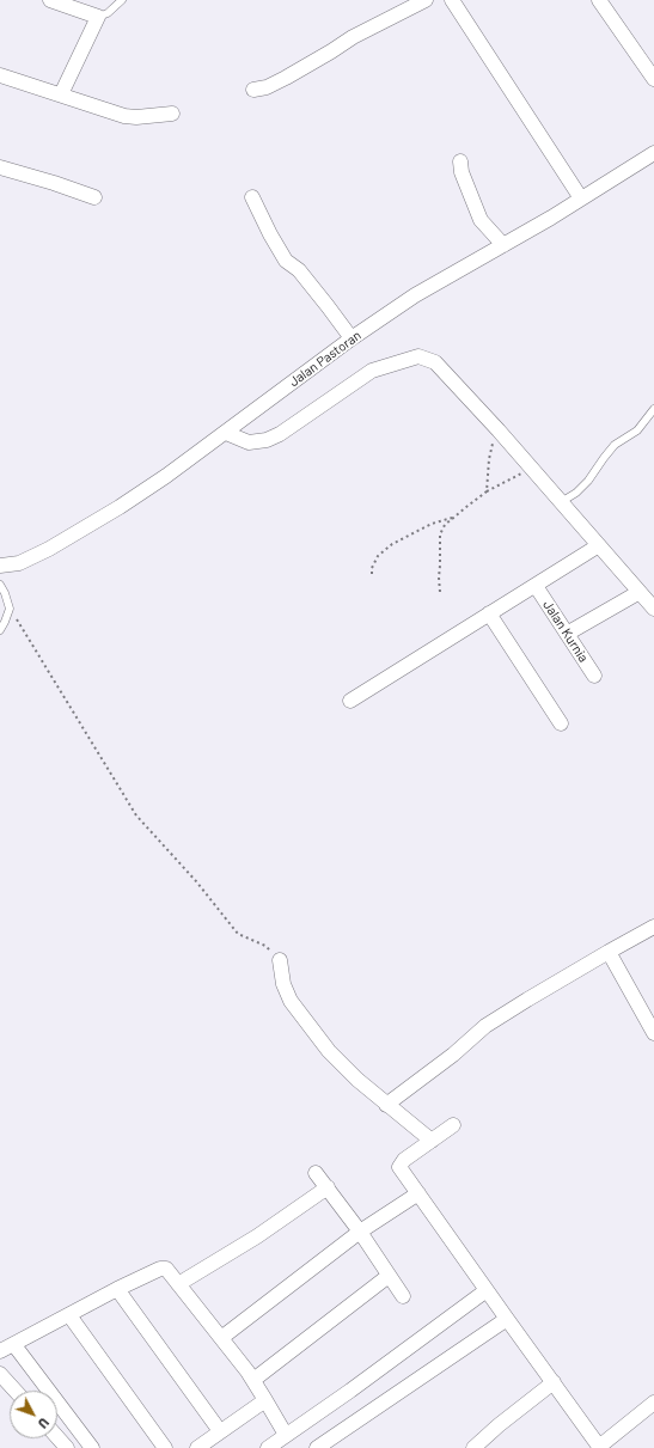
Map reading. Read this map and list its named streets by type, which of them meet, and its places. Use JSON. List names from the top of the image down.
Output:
{
  "streets": {
    "street": ["Jalan Pastoran", "Jalan Kurnia"]
  },
  "north": "bottom right"
}
